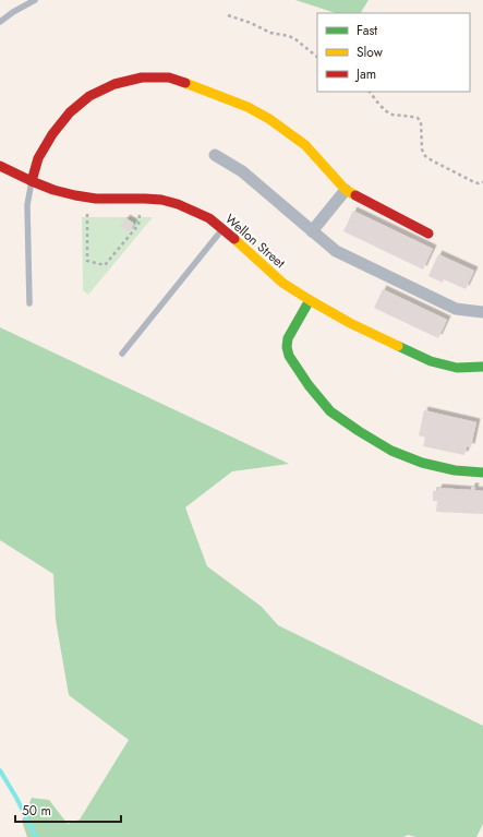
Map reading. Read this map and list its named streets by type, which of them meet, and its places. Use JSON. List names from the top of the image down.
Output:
{
  "streets": {
    "street": ["Wellon Street"]
  },
  "legend": ["Fast", "Slow", "Jam"],
  "scale_bar": "50 m"
}
